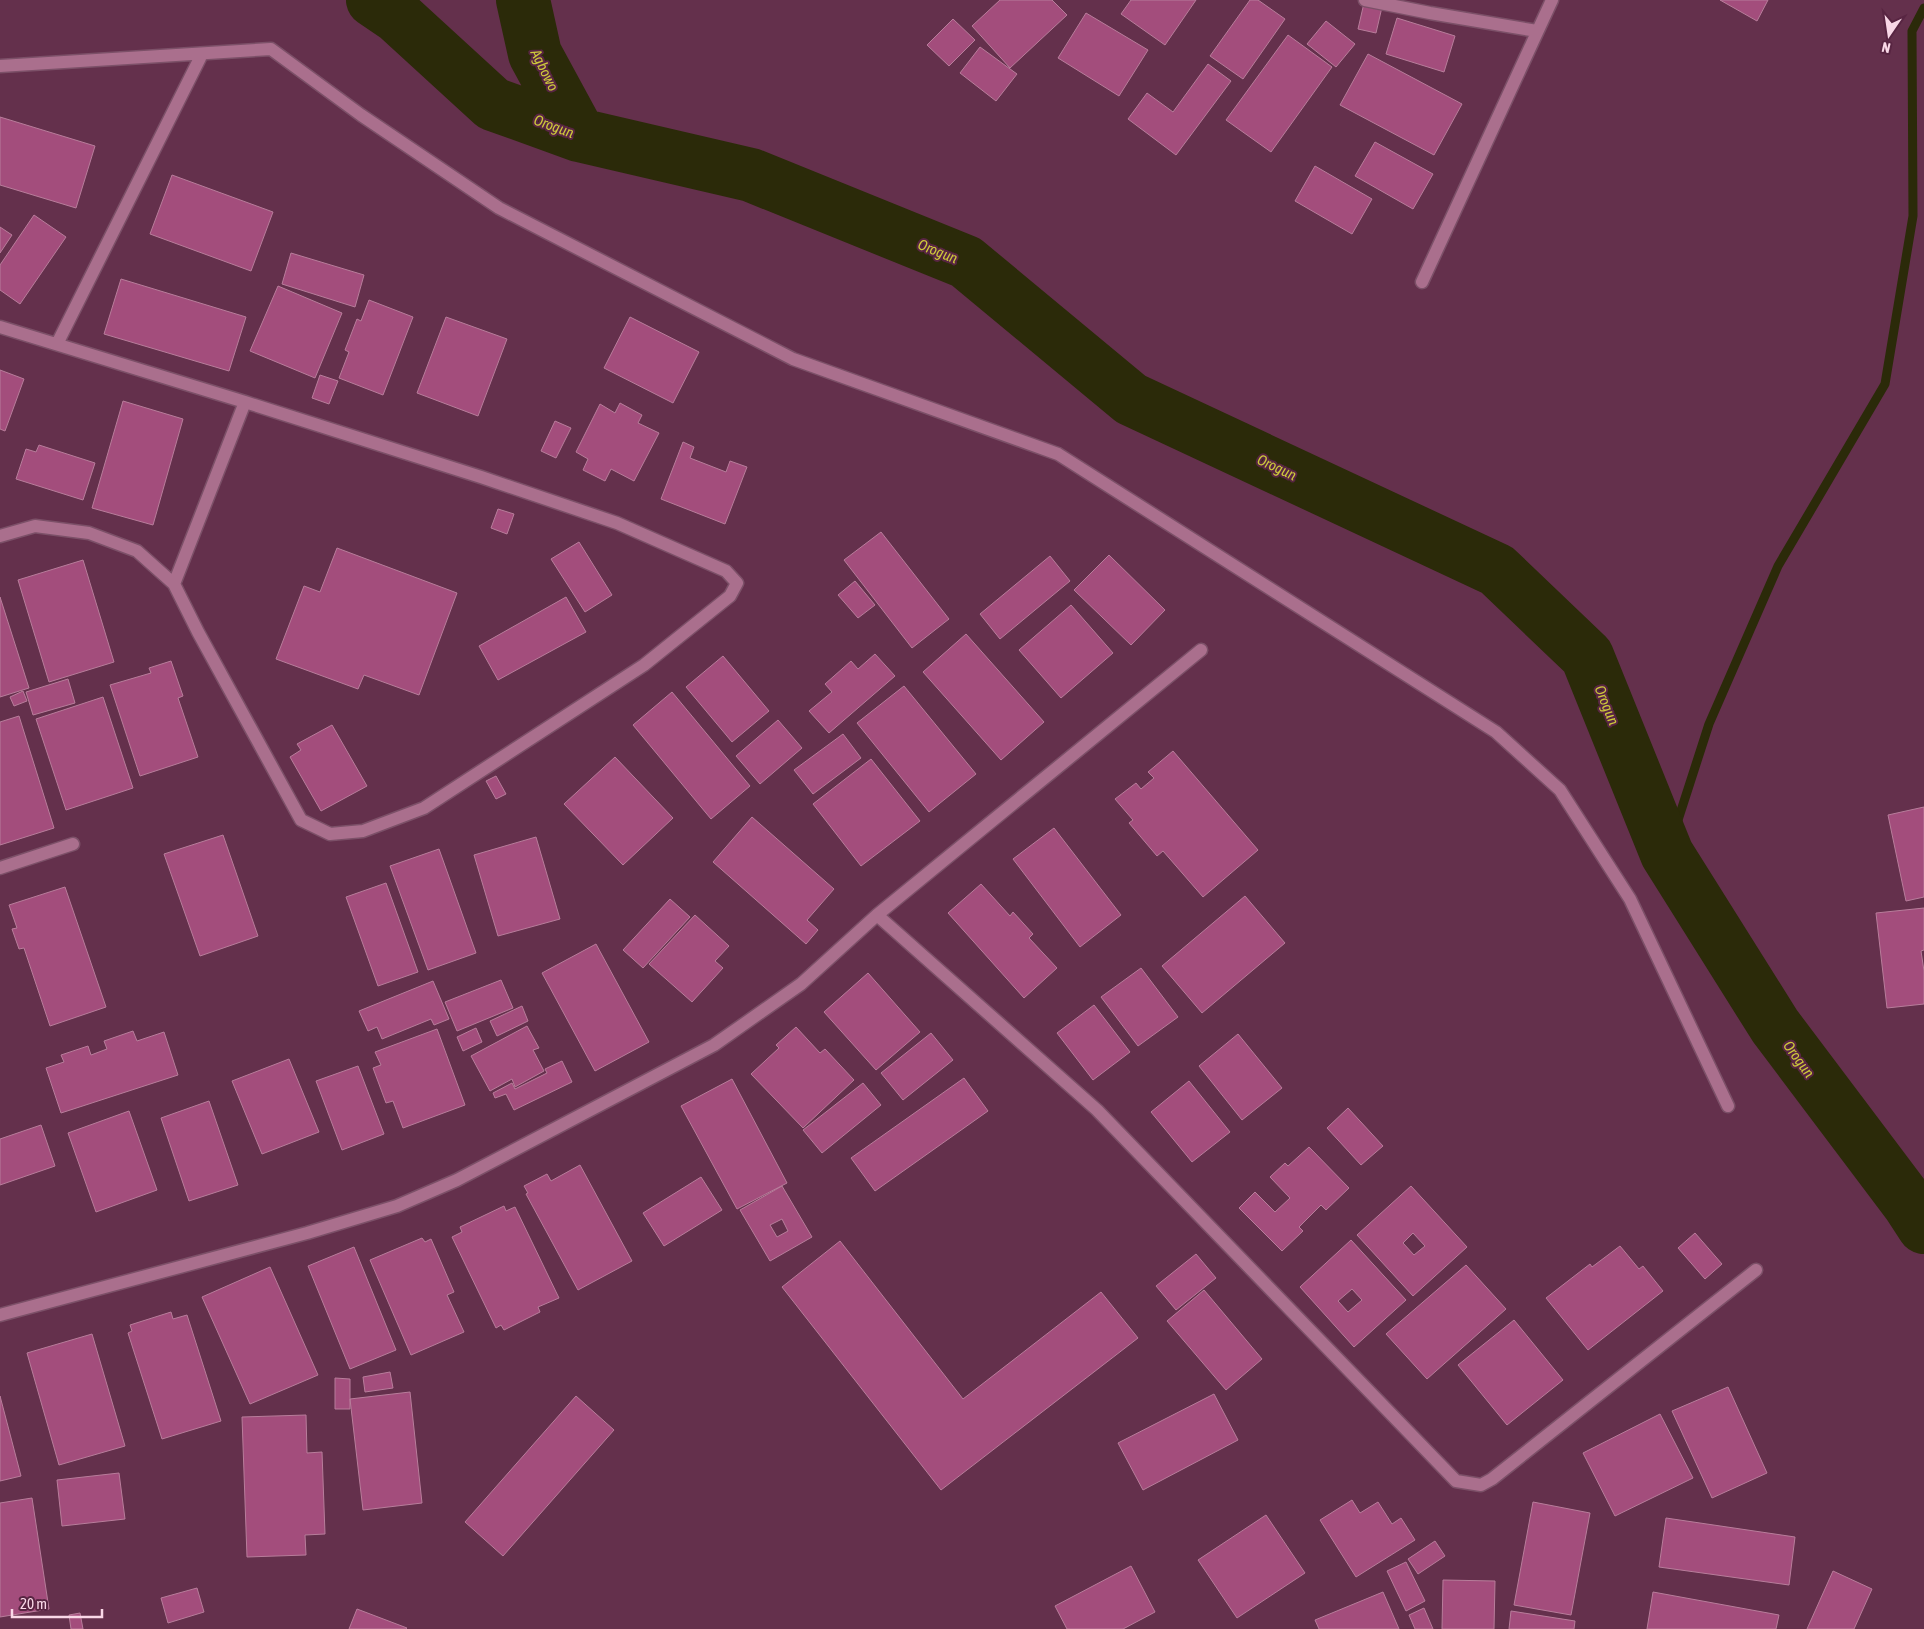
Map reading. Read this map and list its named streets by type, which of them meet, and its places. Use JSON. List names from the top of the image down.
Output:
{
  "water": ["Agbowo", "Orogun"],
  "scale_bar": "20 m",
  "north": "bottom"
}
